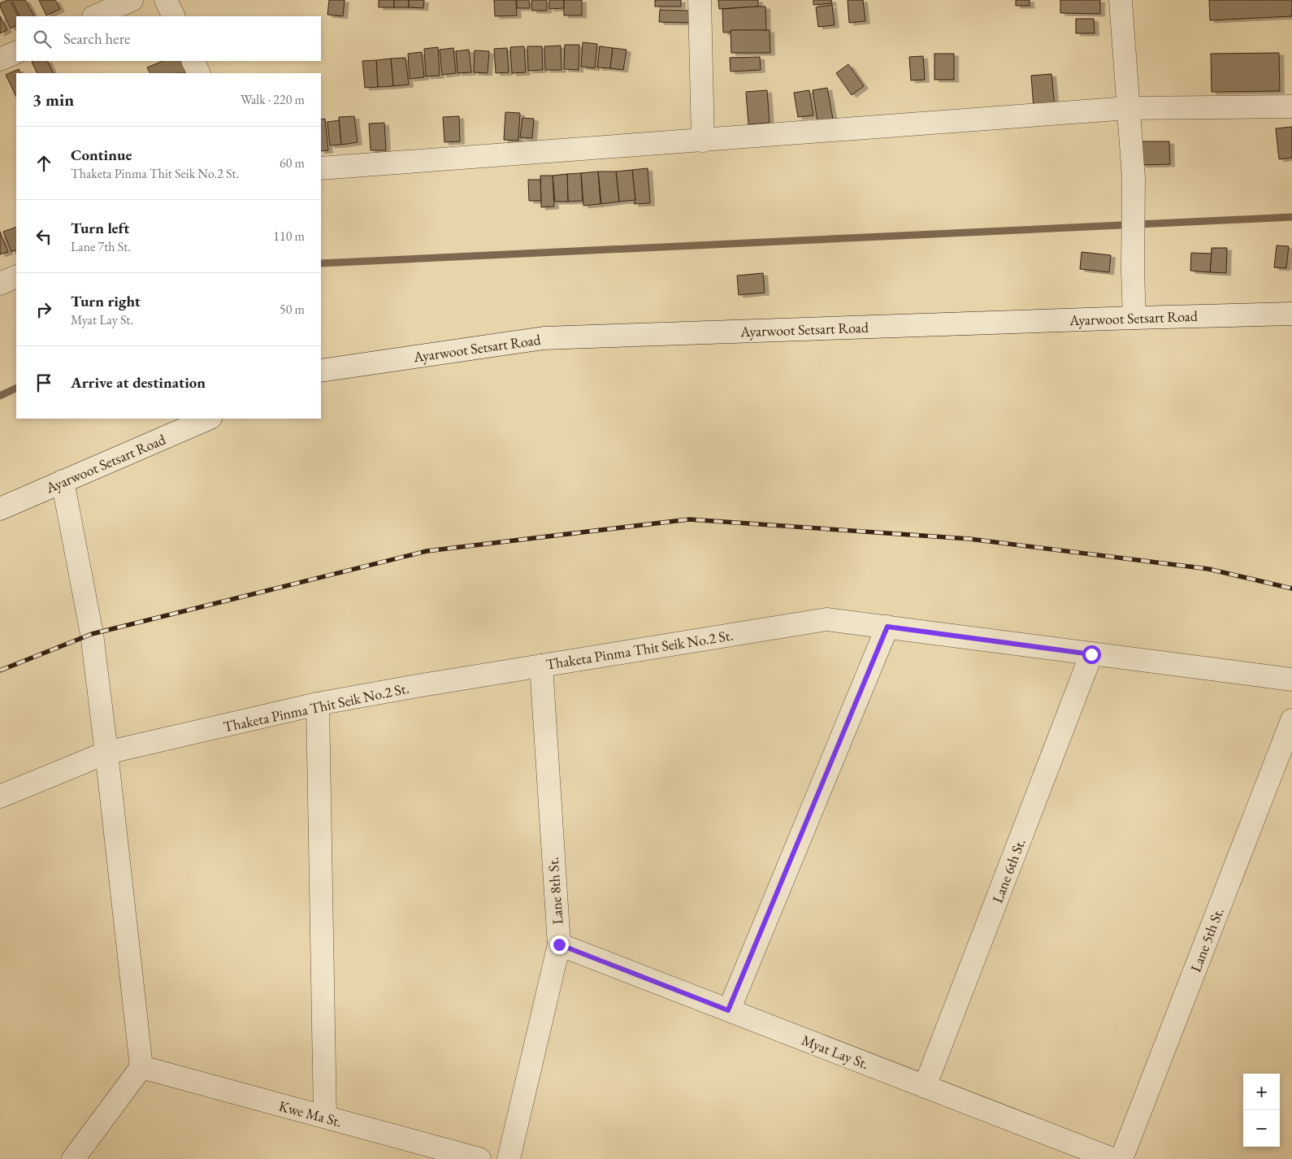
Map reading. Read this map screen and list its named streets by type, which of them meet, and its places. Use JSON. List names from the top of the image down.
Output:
{
  "streets": {
    "street": [
      "Ayarwoot Setsart Road",
      "Thaketa Pinma Thit Seik No.2 St.",
      "Lane 6th St.",
      "Lane 8th St.",
      "Lane 5th St.",
      "Myat Lay St.",
      "Kwe Ma St."
    ]
  },
  "crossings": [
    ["Thaketa Pinma Thit Seik No.2 St.", "Lane 6th St."],
    ["Thaketa Pinma Thit Seik No.2 St.", "Lane 8th St."],
    ["Lane 6th St.", "Myat Lay St."],
    ["Lane 8th St.", "Myat Lay St."]
  ],
  "page": {
    "search": "Search here",
    "heading": ["3 min", "Walk · 220 m"],
    "list": [
      ["Continue", "Thaketa Pinma Thit Seik No.2 St.", "60 m"],
      ["Turn left", "Lane 7th St.", "110 m"],
      ["Turn right", "Myat Lay St.", "50 m"],
      "Arrive at destination"
    ],
    "map_buttons": ["+", "−"]
  }
}
